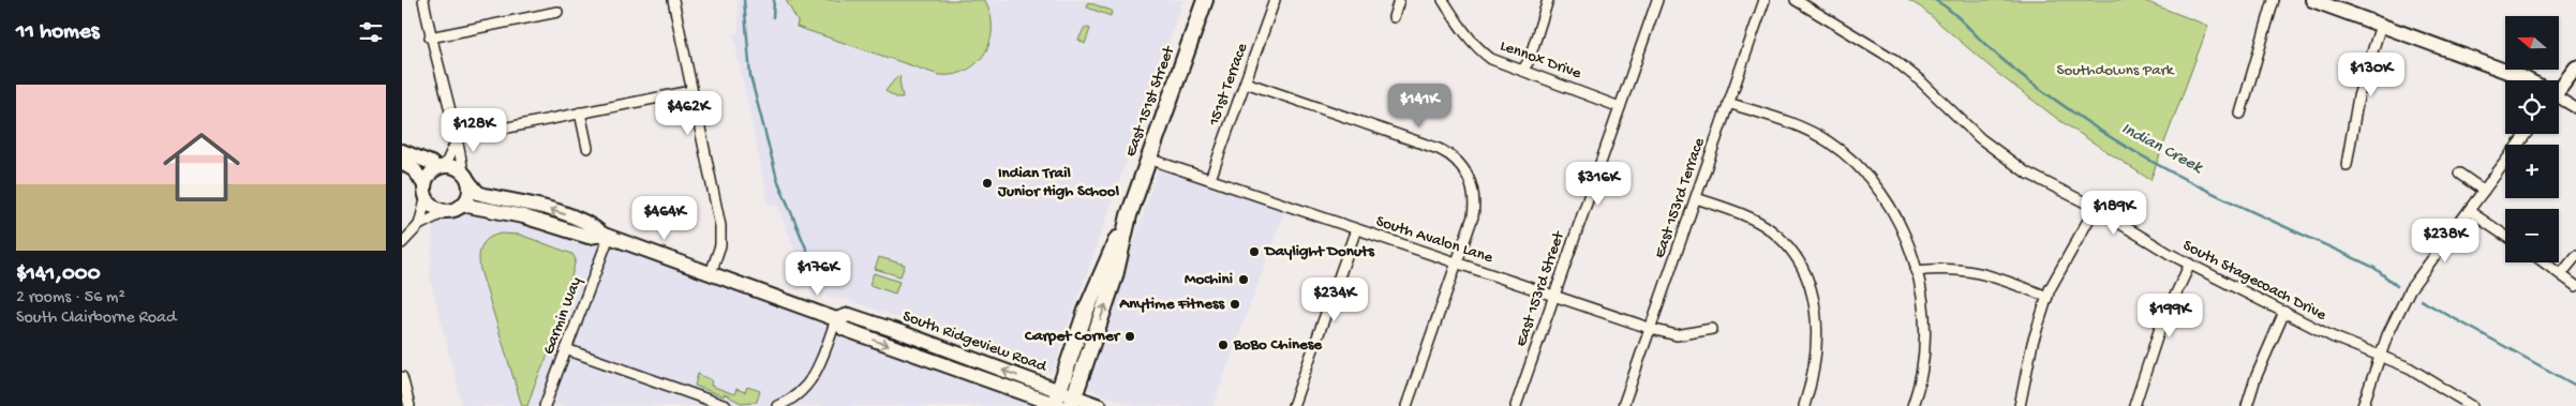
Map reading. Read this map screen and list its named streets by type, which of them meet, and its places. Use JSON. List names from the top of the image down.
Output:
{
  "streets": {
    "main road": ["East 151st Street", "South Ridgeview Road"],
    "street": [
      "Lennox Drive",
      "151st Terrace",
      "East 153rd Terrace",
      "South Avalon Lane",
      "South Stagecoach Drive",
      "East 153rd Street",
      "Garmin Way"
    ]
  },
  "crossings": [
    ["Lennox Drive", "East 153rd Street"],
    ["151st Terrace", "South Avalon Lane"],
    ["East 151st Street", "South Avalon Lane"],
    ["East 151st Street", "South Ridgeview Road"],
    ["East 153rd Terrace", "South Avalon Lane"],
    ["South Avalon Lane", "East 153rd Street"],
    ["Garmin Way", "South Ridgeview Road"]
  ],
  "water": ["Indian Creek"],
  "parks": ["Southdowns Park"],
  "places": [
    "Indian Trail Junior High School",
    "Daylight Donuts",
    "Mochini",
    "Anytime Fitness",
    "Carpet Corner",
    "BoBo Chinese"
  ],
  "north": "left",
  "page": {
    "heading": "11 homes",
    "map_buttons": ["+", "−"],
    "price": [
      "$130K",
      "$141K",
      "$462K",
      "$128K",
      "$316K",
      "$189K",
      "$464K",
      "$238K",
      "$176K",
      "$234K",
      "$199K"
    ],
    "list": [
      {
        "name": "$141,000",
        "note": "2 rooms · 56 m² · South Clairborne Road"
      }
    ]
  }
}
